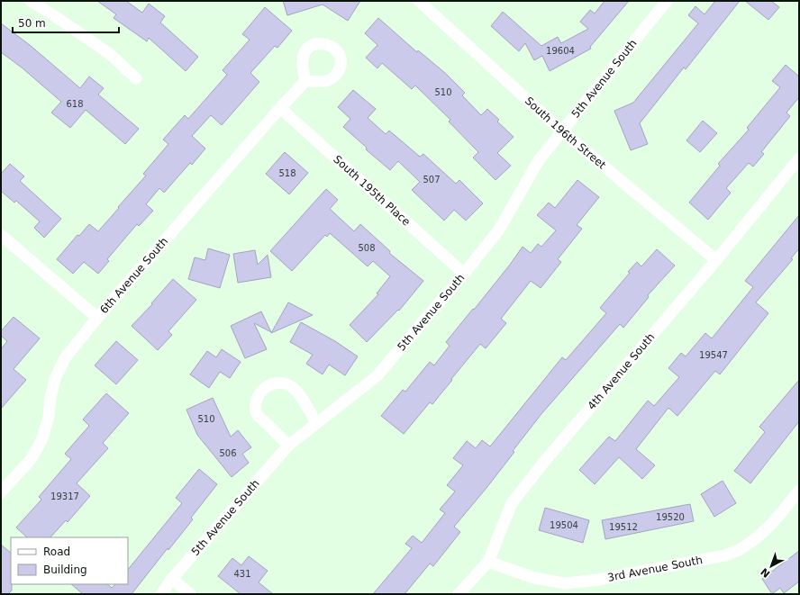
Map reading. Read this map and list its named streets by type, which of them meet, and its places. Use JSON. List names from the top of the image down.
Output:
{
  "streets": {
    "street": [
      "5th Avenue South",
      "South 196th Street",
      "South 195th Place",
      "6th Avenue South",
      "4th Avenue South",
      "3rd Avenue South"
    ]
  },
  "crossings": [
    ["5th Avenue South", "South 196th Street"],
    ["5th Avenue South", "South 195th Place"],
    ["South 196th Street", "4th Avenue South"],
    ["South 195th Place", "6th Avenue South"],
    ["4th Avenue South", "3rd Avenue South"]
  ],
  "house_numbers": [
    "19604",
    "510",
    "618",
    "518",
    "507",
    "508",
    "19547",
    "510",
    "506",
    "19317",
    "19520",
    "19504",
    "19512",
    "431"
  ],
  "legend": ["Road", "Building"],
  "scale_bar": "50 m",
  "north": "bottom left"
}
